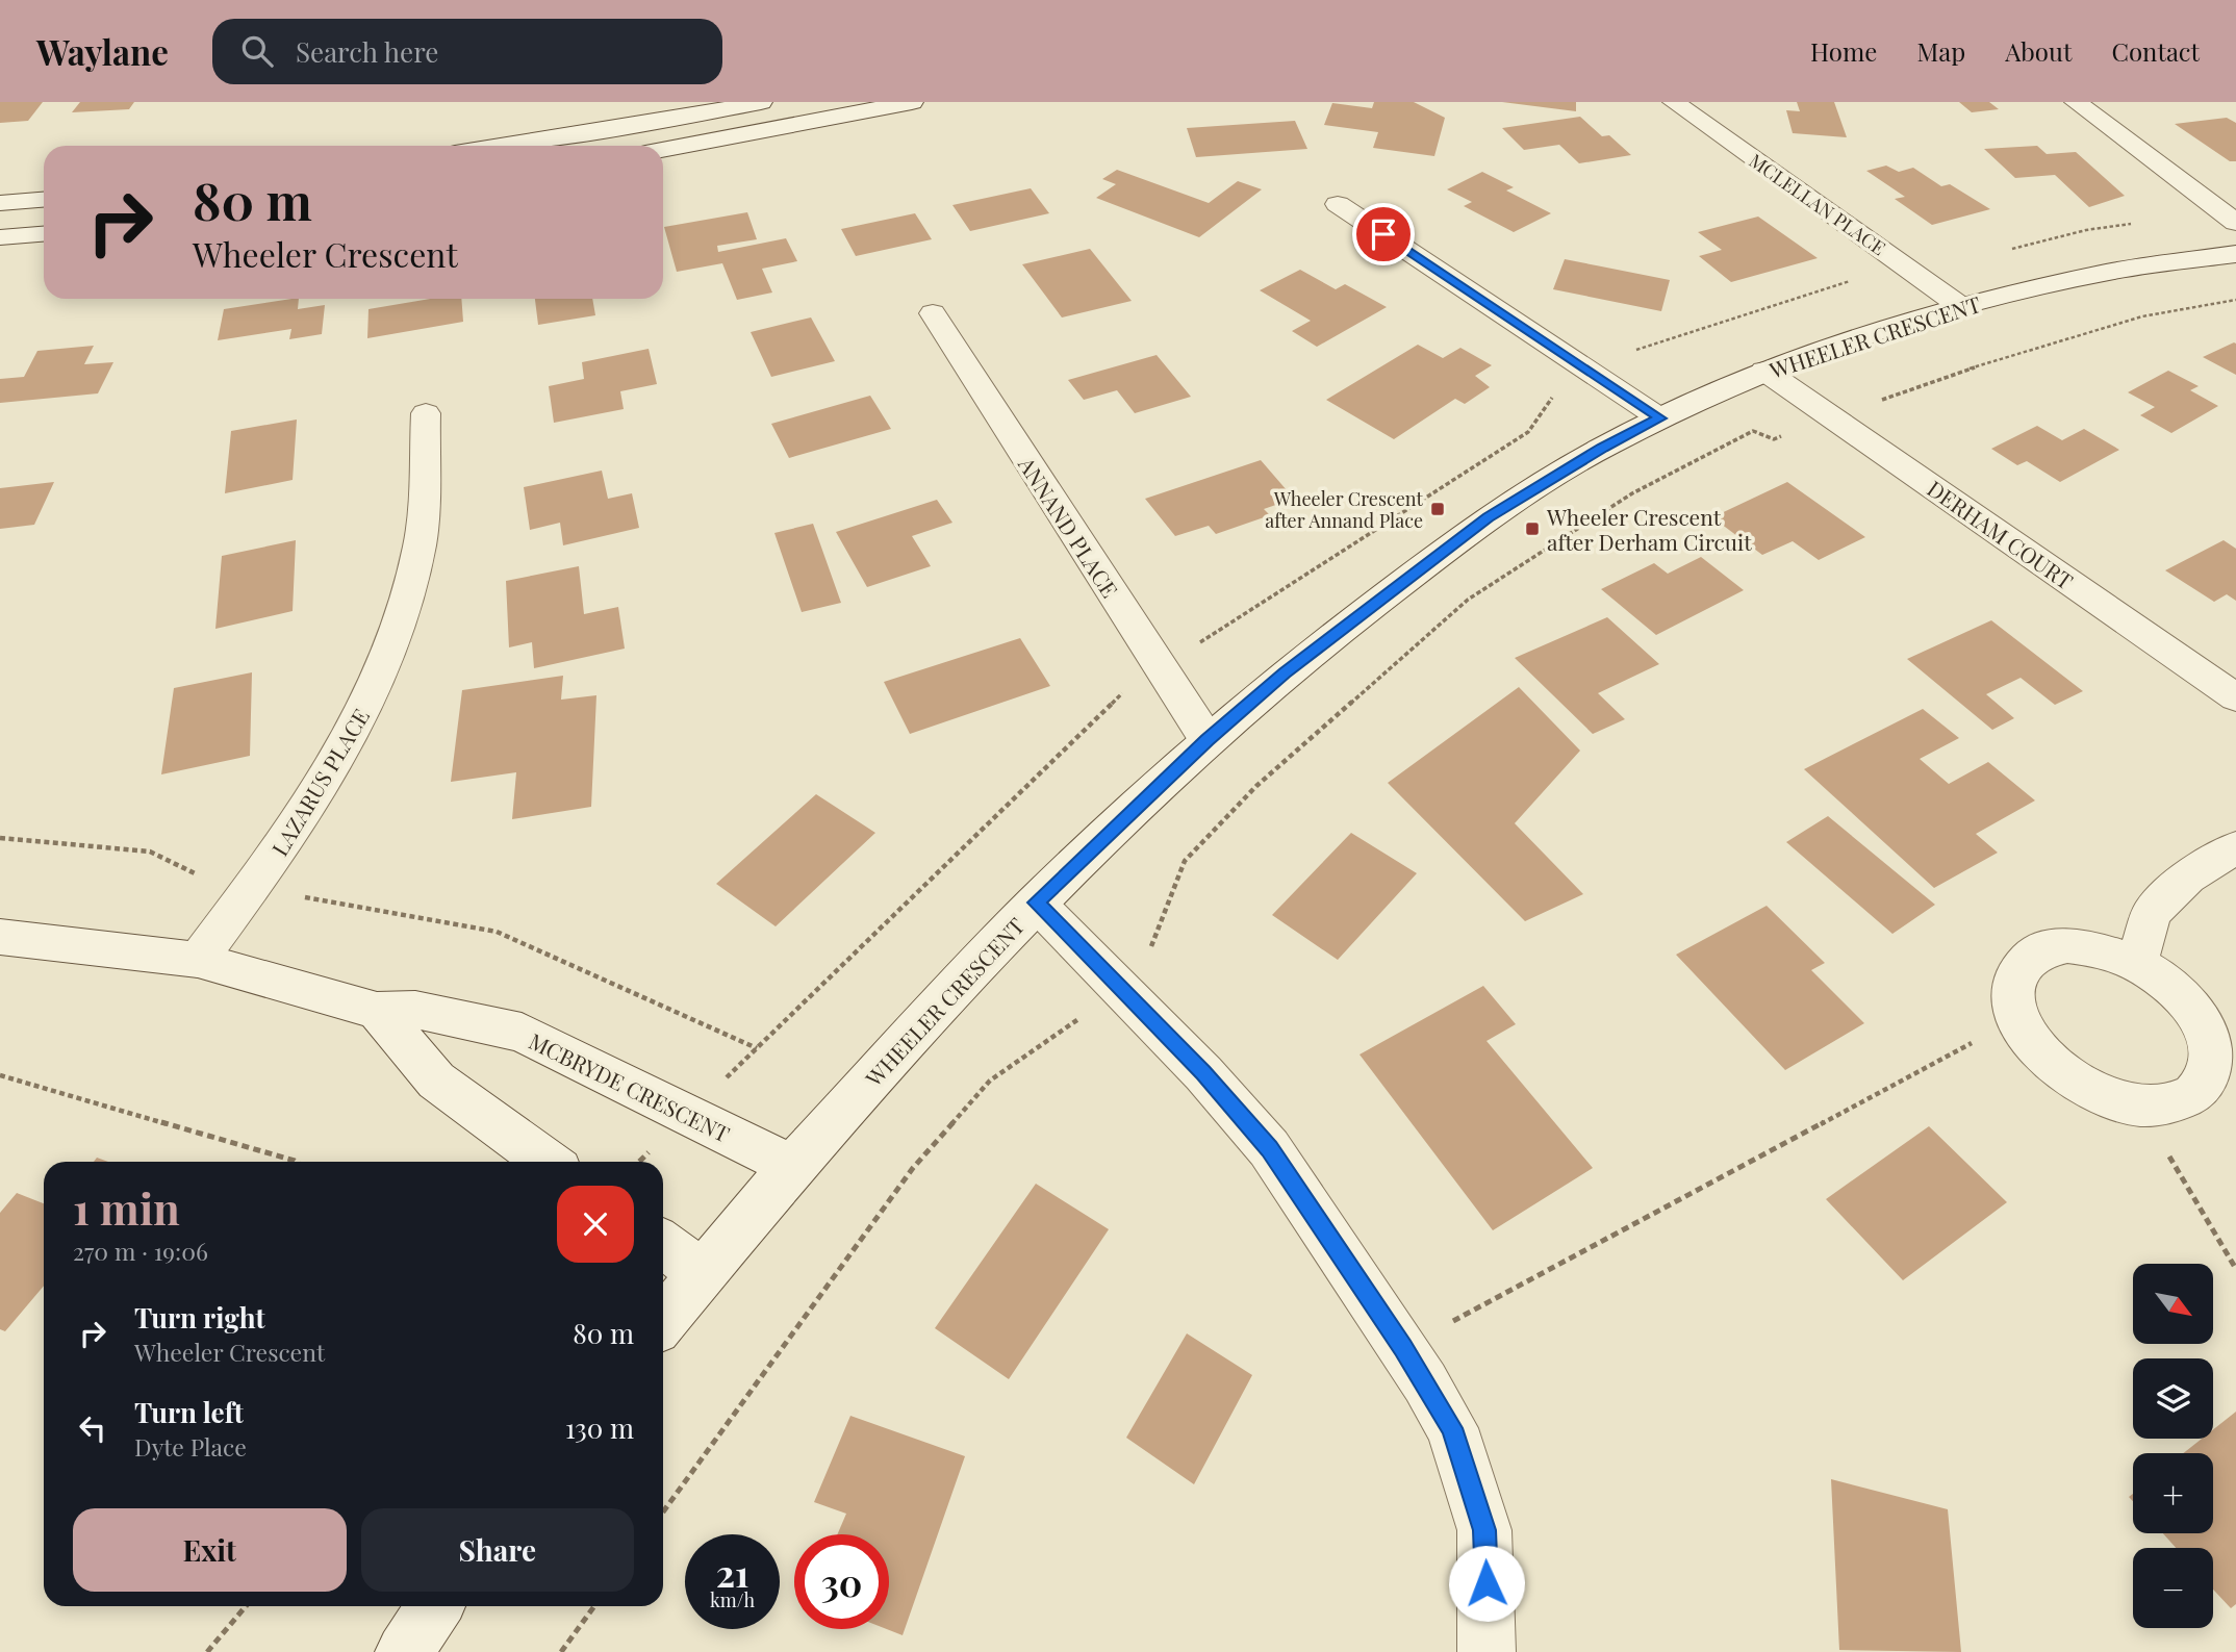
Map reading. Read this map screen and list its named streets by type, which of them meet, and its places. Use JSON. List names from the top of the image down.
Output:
{
  "streets": {
    "street": [
      "MCLELLAN PLACE",
      "WHEELER CRESCENT",
      "ANNAND PLACE",
      "DERHAM COURT",
      "LAZARUS PLACE",
      "MCBRYDE CRESCENT"
    ]
  },
  "crossings": [
    ["MCLELLAN PLACE", "WHEELER CRESCENT"],
    ["WHEELER CRESCENT", "ANNAND PLACE"],
    ["WHEELER CRESCENT", "DERHAM COURT"],
    ["WHEELER CRESCENT", "MCBRYDE CRESCENT"],
    ["LAZARUS PLACE", "MCBRYDE CRESCENT"]
  ],
  "places": {
    "transit": ["Wheeler Crescent after Annand Place", "Wheeler Crescent after Derham Circuit"]
  },
  "north": "bottom right",
  "page": {
    "header": "Waylane",
    "search": "Search here",
    "nav": [
      "Home",
      "Map",
      "About",
      "Contact"
    ],
    "turn": ["80 m", "Wheeler Crescent"],
    "heading": ["1 min", "270 m · 19:06"],
    "map_buttons": ["+", "−"],
    "list": [
      {
        "name": "Turn right",
        "note": "Wheeler Crescent",
        "value": "80 m"
      },
      {
        "name": "Turn left",
        "note": "Dyte Place",
        "value": "130 m"
      }
    ],
    "buttons": ["Exit", "Share"],
    "speed": "21 km/h",
    "limit": "30"
  }
}
